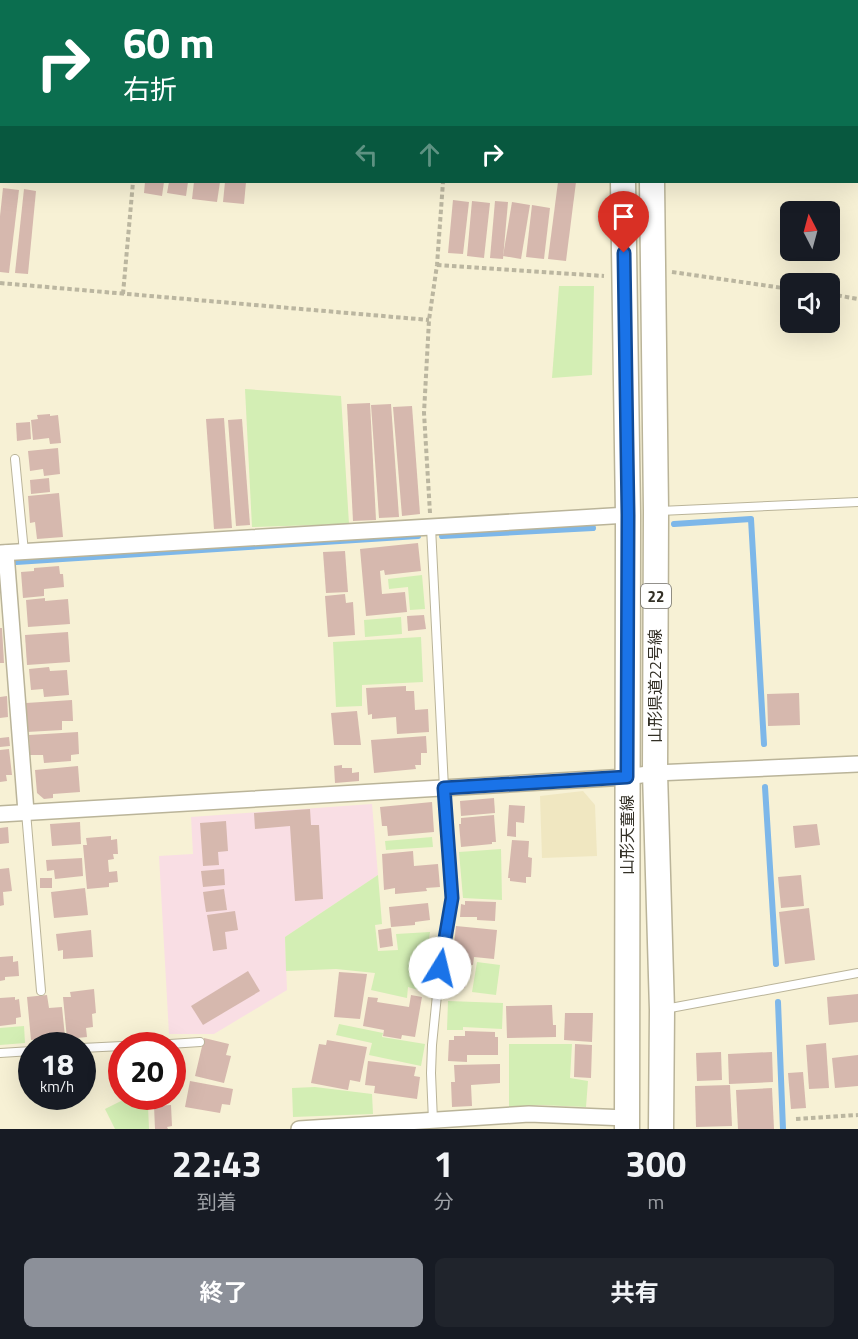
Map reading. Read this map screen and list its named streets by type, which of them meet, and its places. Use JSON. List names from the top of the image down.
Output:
{
  "streets": {
    "main road": ["22", "山形県道22号線", "山形天童線"]
  },
  "crossings": [
    ["22", "山形県道22号線"]
  ],
  "north": "top",
  "page": {
    "turn": ["60 m", "右折"],
    "speed": "18 km/h",
    "limit": "20",
    "eta": [
      "22:43",
      "到着",
      "1",
      "分",
      "300",
      "m"
    ],
    "buttons": ["終了", "共有"]
  }
}
